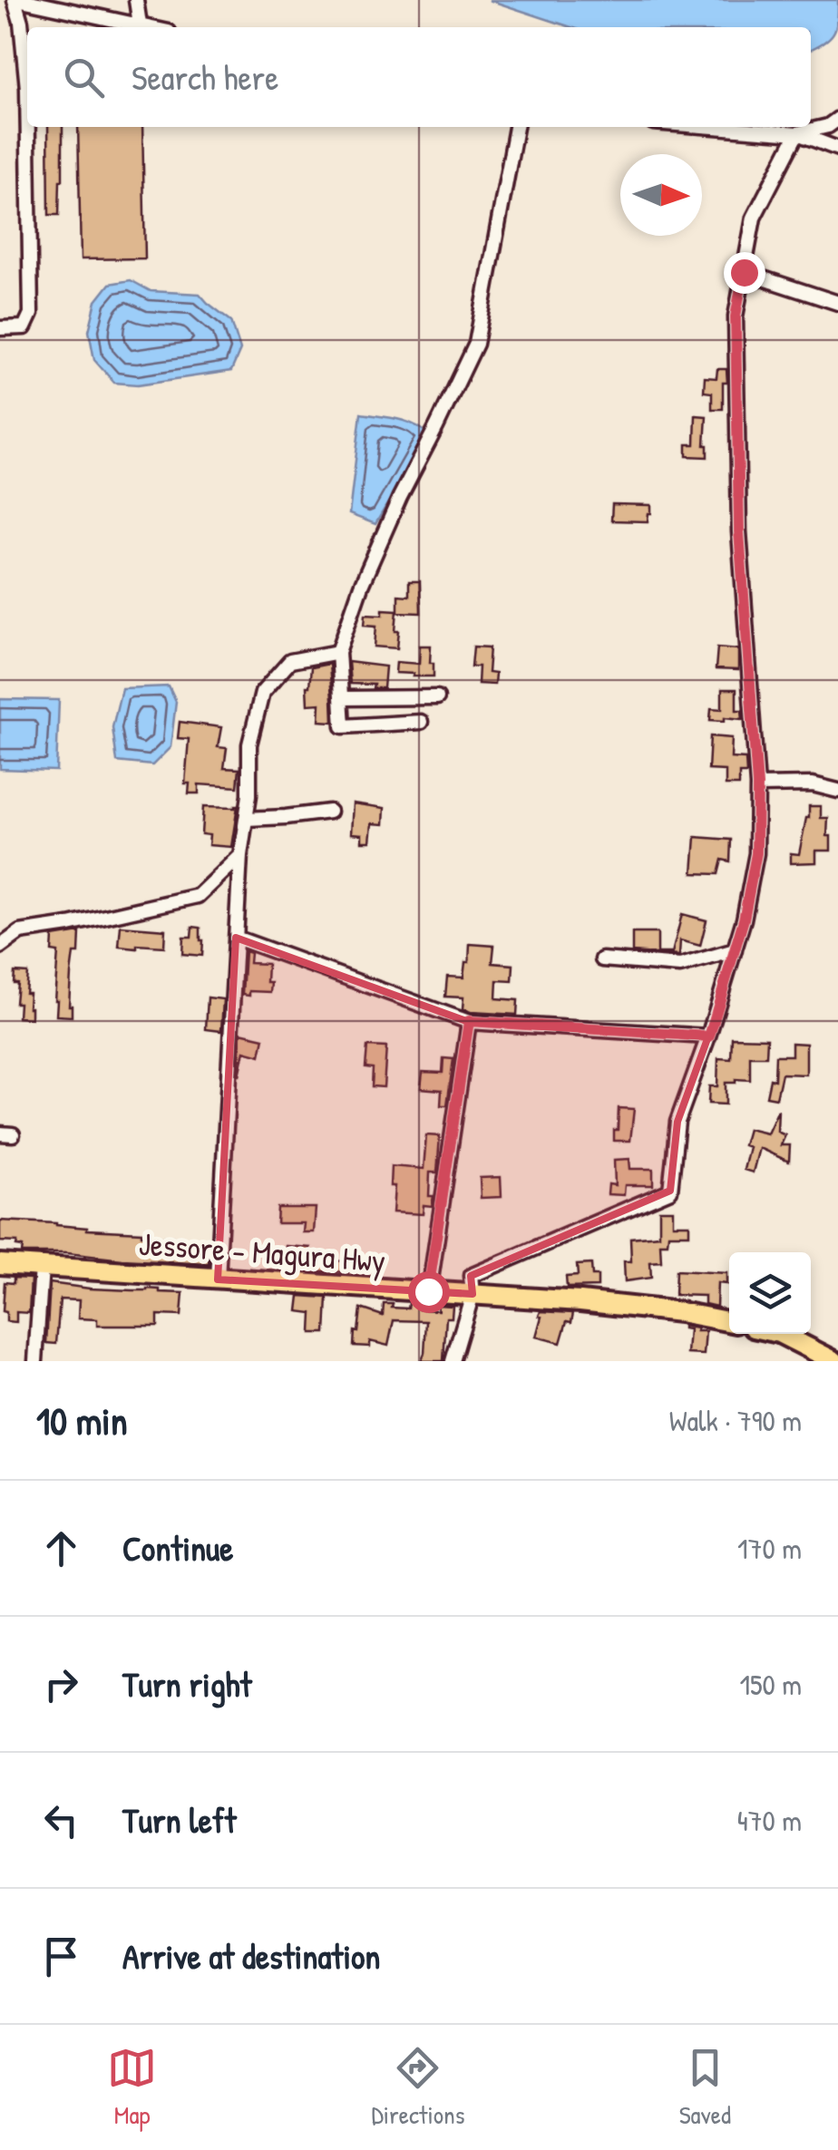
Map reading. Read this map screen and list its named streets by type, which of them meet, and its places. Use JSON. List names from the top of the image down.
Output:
{
  "streets": {
    "highway": ["Jessore - Magura Hwy"]
  },
  "north": "right",
  "page": {
    "search": "Search here",
    "heading": ["10 min", "Walk · 790 m"],
    "list": [
      ["Continue", "170 m"],
      ["Turn right", "150 m"],
      ["Turn left", "470 m"],
      "Arrive at destination"
    ],
    "nav": ["Map", "Directions", "Saved"]
  }
}
